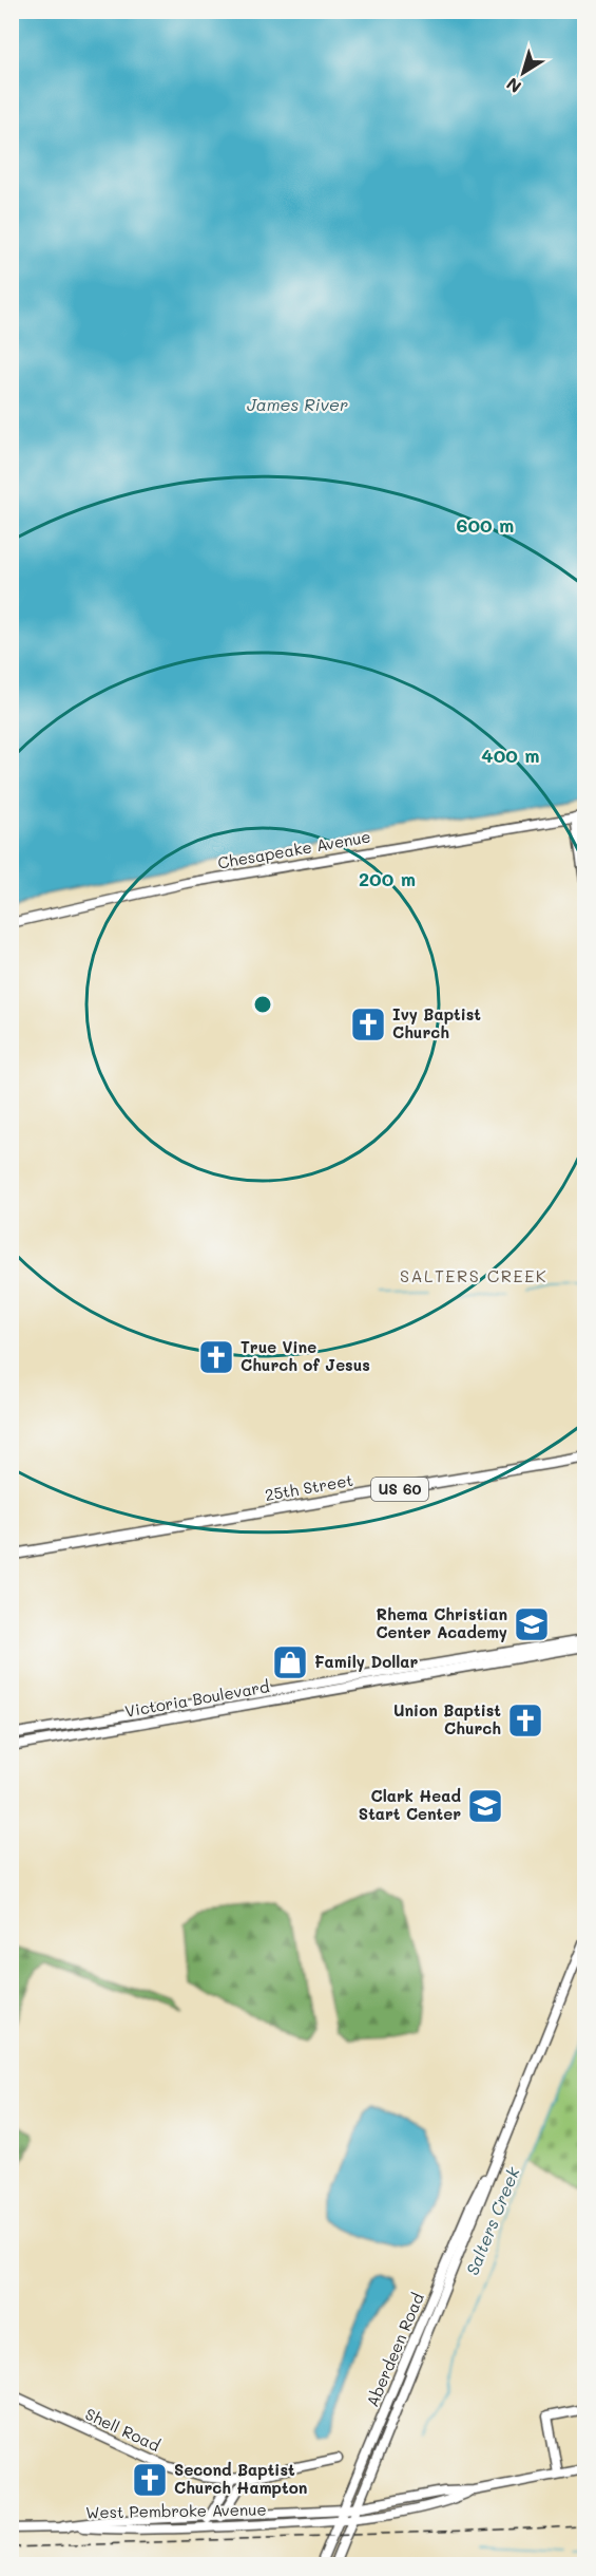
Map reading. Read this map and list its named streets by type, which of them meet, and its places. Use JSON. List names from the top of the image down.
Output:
{
  "streets": {
    "main road": [
      "Chesapeake Avenue",
      "25th Street",
      "US 60",
      "Victoria Boulevard",
      "Aberdeen Road",
      "Shell Road",
      "West Pembroke Avenue"
    ]
  },
  "crossings": [
    ["Aberdeen Road", "West Pembroke Avenue"]
  ],
  "districts": ["SALTERS CREEK"],
  "water": ["James River", "Salters Creek"],
  "places": {
    "church": [
      "Ivy Baptist Church",
      "True Vine Church of Jesus",
      "Union Baptist Church",
      "Second Baptist Church Hampton"
    ],
    "school or university": ["Rhema Christian Center Academy", "Clark Head Start Center"],
    "shop": ["Family Dollar"]
  },
  "north": "bottom left",
  "rings": ["600 m", "400 m", "200 m"]
}
